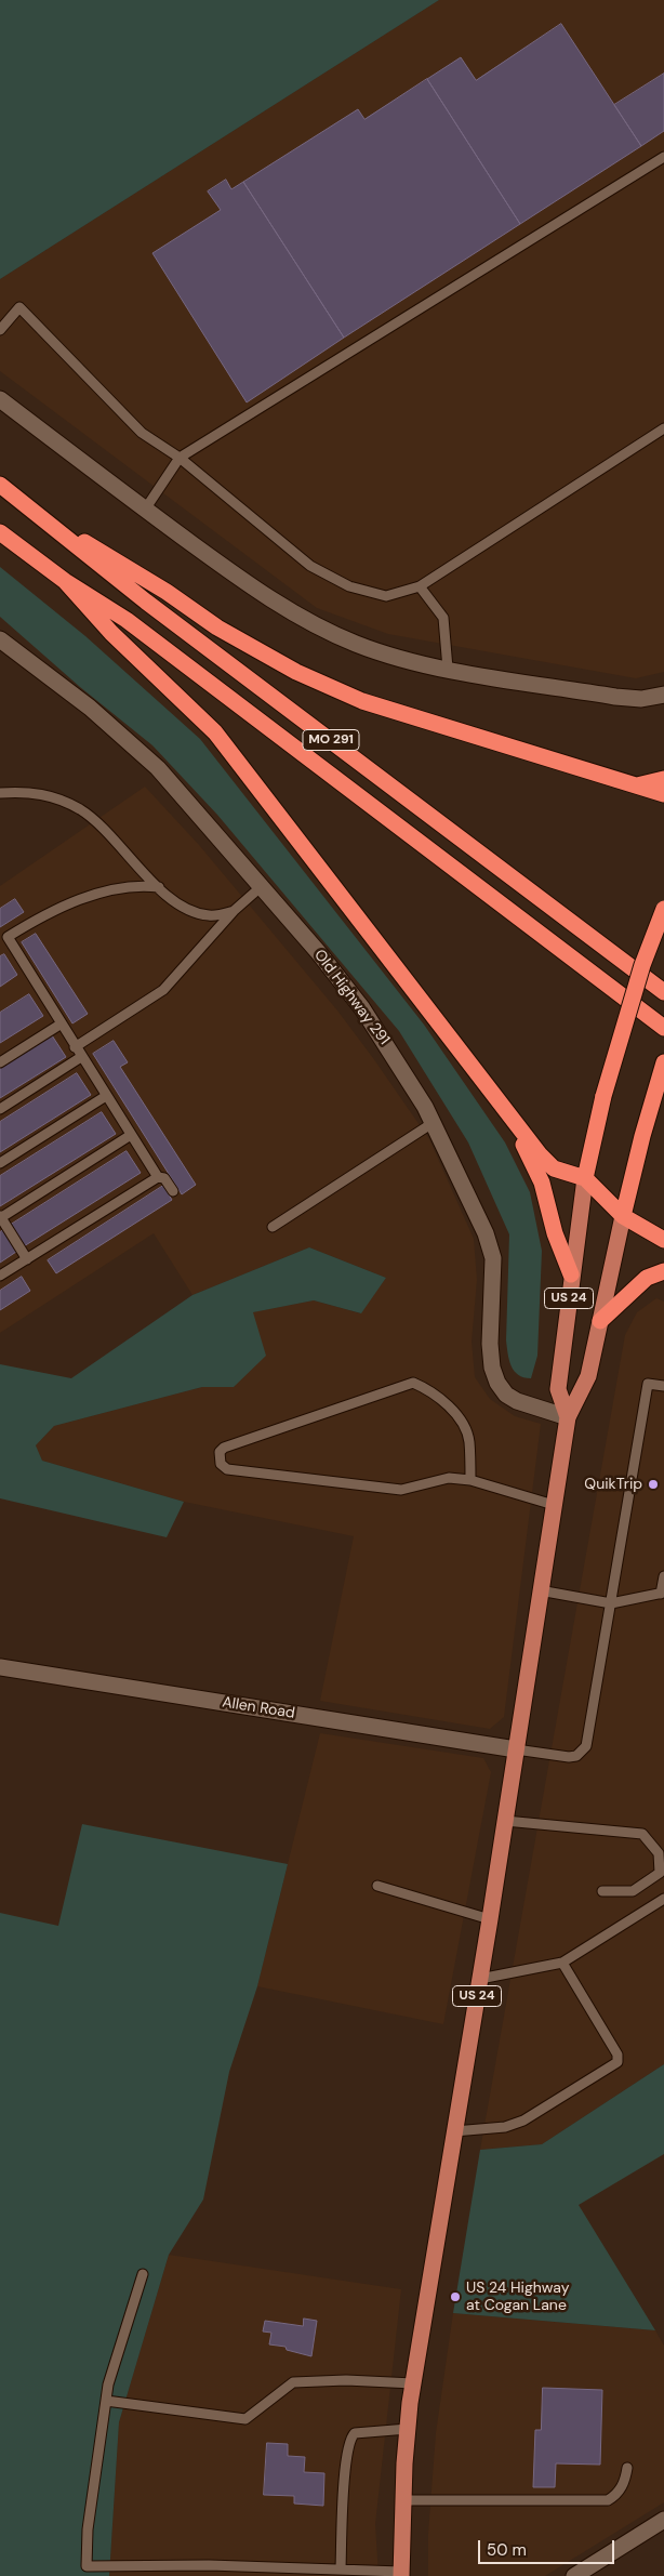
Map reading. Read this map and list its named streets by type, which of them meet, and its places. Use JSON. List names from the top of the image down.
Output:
{
  "streets": {
    "highway": ["MO 291", "US 24"],
    "street": ["Old Highway 291", "Allen Road"]
  },
  "crossings": [
    ["Old Highway 291", "US 24"],
    ["US 24", "Allen Road"]
  ],
  "places": ["QuikTrip", "US 24 Highway at Cogan Lane"],
  "scale_bar": "50 m"
}
